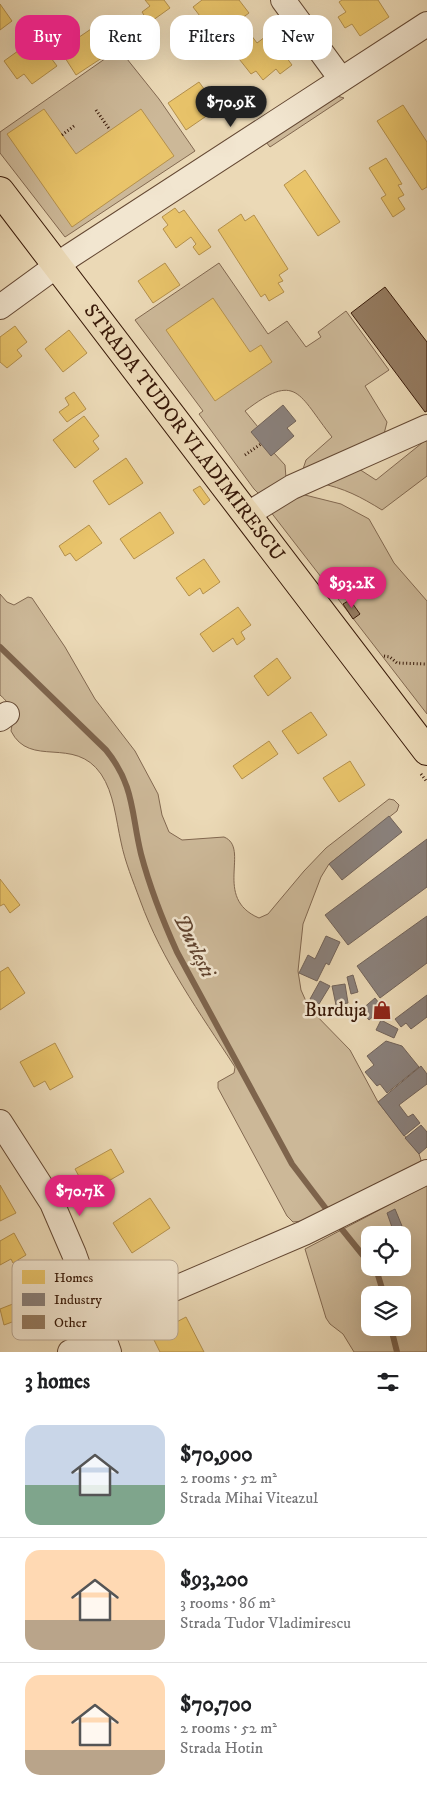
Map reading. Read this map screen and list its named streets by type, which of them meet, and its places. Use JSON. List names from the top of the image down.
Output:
{
  "streets": {
    "main road": ["STRADA TUDOR VLADIMIRESCU"]
  },
  "water": ["Durlești"],
  "places": {
    "shop": ["Burduja"]
  },
  "legend": ["Homes", "Industry", "Other"],
  "page": {
    "chip": [
      "Buy",
      "Rent",
      "Filters",
      "New"
    ],
    "price": ["$70.9K", "$93.2K", "$70.7K"],
    "heading": "3 homes",
    "list": [
      {
        "name": "$70,900",
        "note": "2 rooms · 52 m² · Strada Mihai Viteazul"
      },
      {
        "name": "$93,200",
        "note": "3 rooms · 86 m² · Strada Tudor Vladimirescu"
      },
      {
        "name": "$70,700",
        "note": "2 rooms · 52 m² · Strada Hotin"
      }
    ]
  }
}
